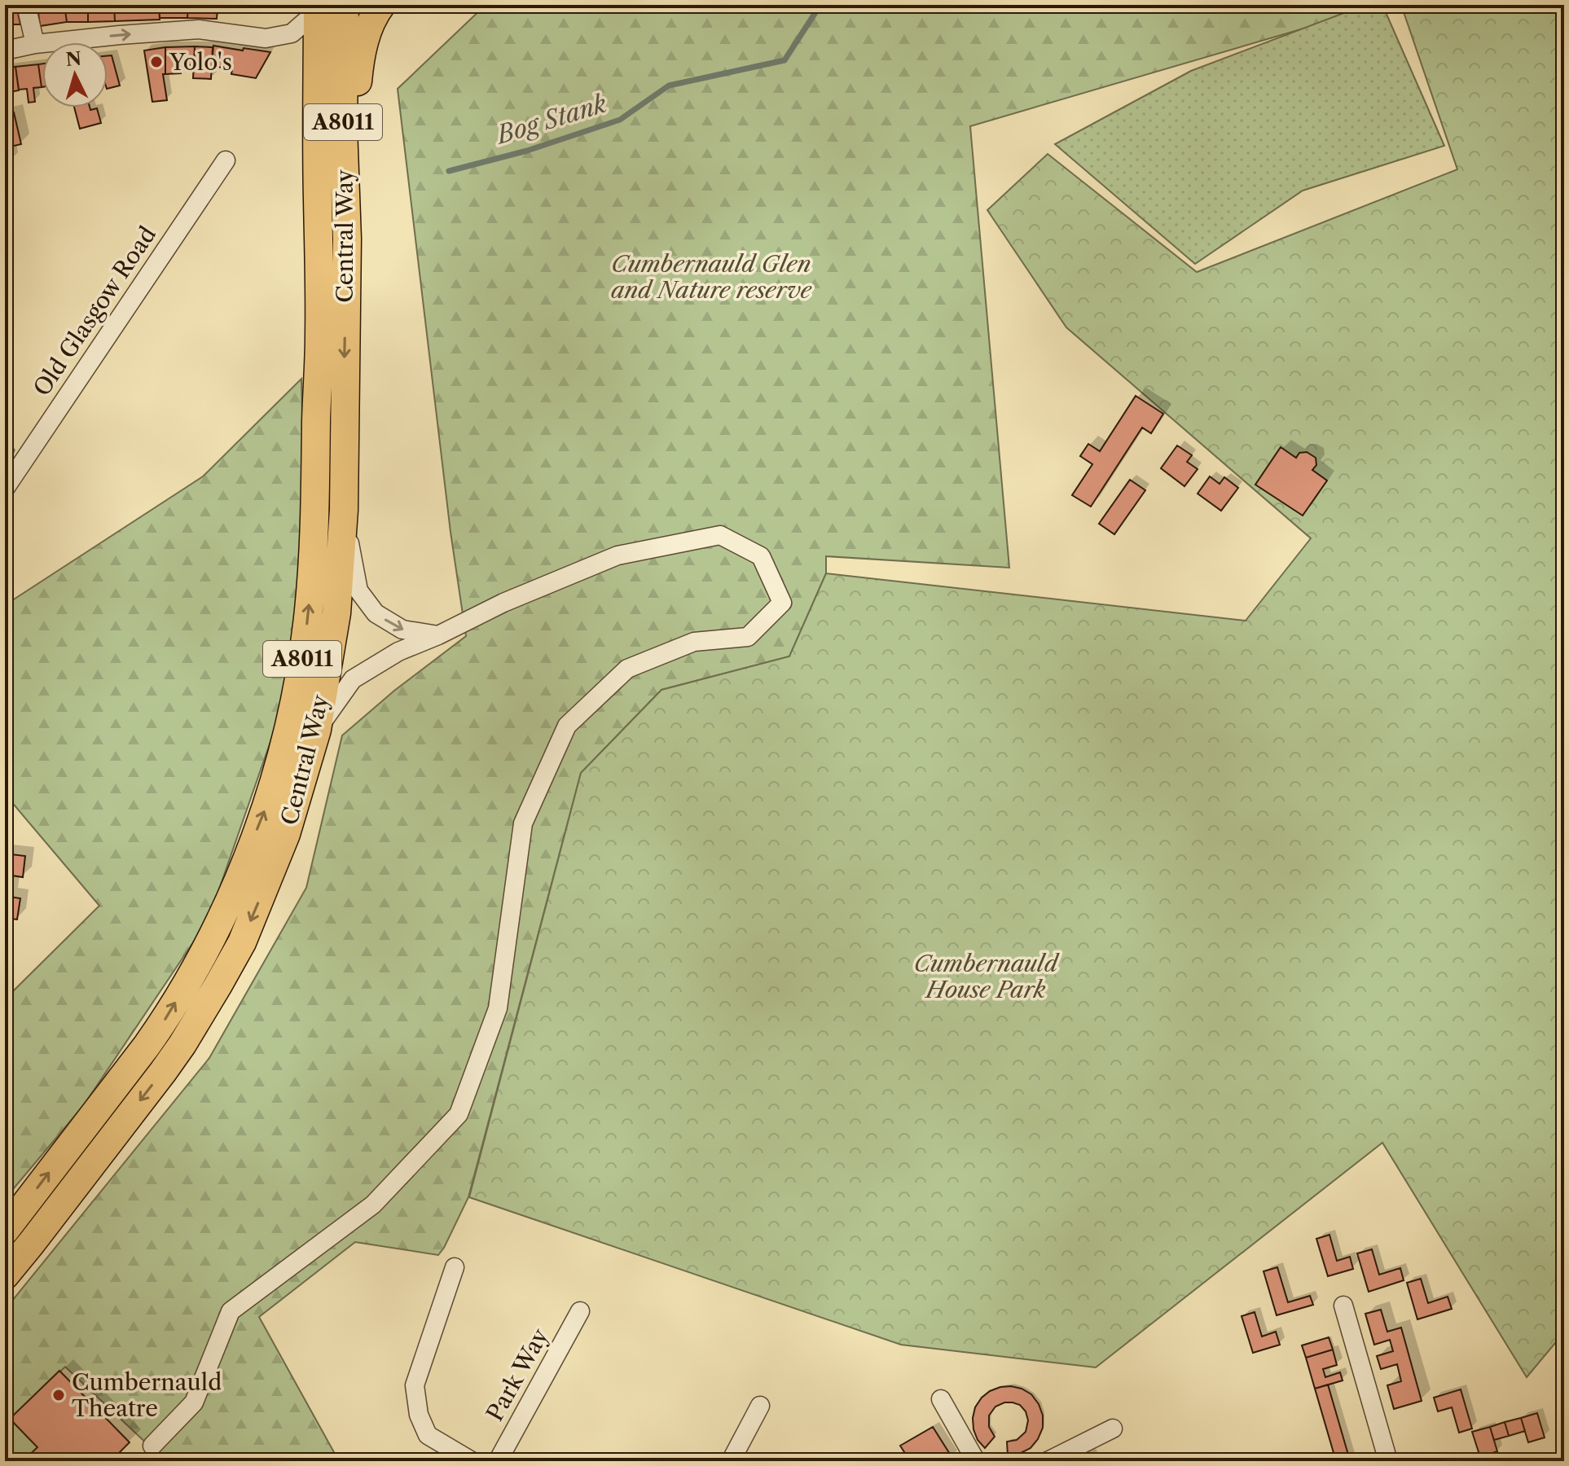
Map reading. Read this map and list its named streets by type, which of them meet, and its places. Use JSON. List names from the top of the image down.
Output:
{
  "streets": {
    "main road": ["A8011", "Central Way"],
    "street": ["Old Glasgow Road", "Park Way"]
  },
  "water": ["Bog Stank"],
  "parks": ["Cumbernauld Glen and Nature reserve", "Cumbernauld House Park"],
  "places": ["Yolo's", "Cumbernauld Theatre"],
  "north": "top"
}
